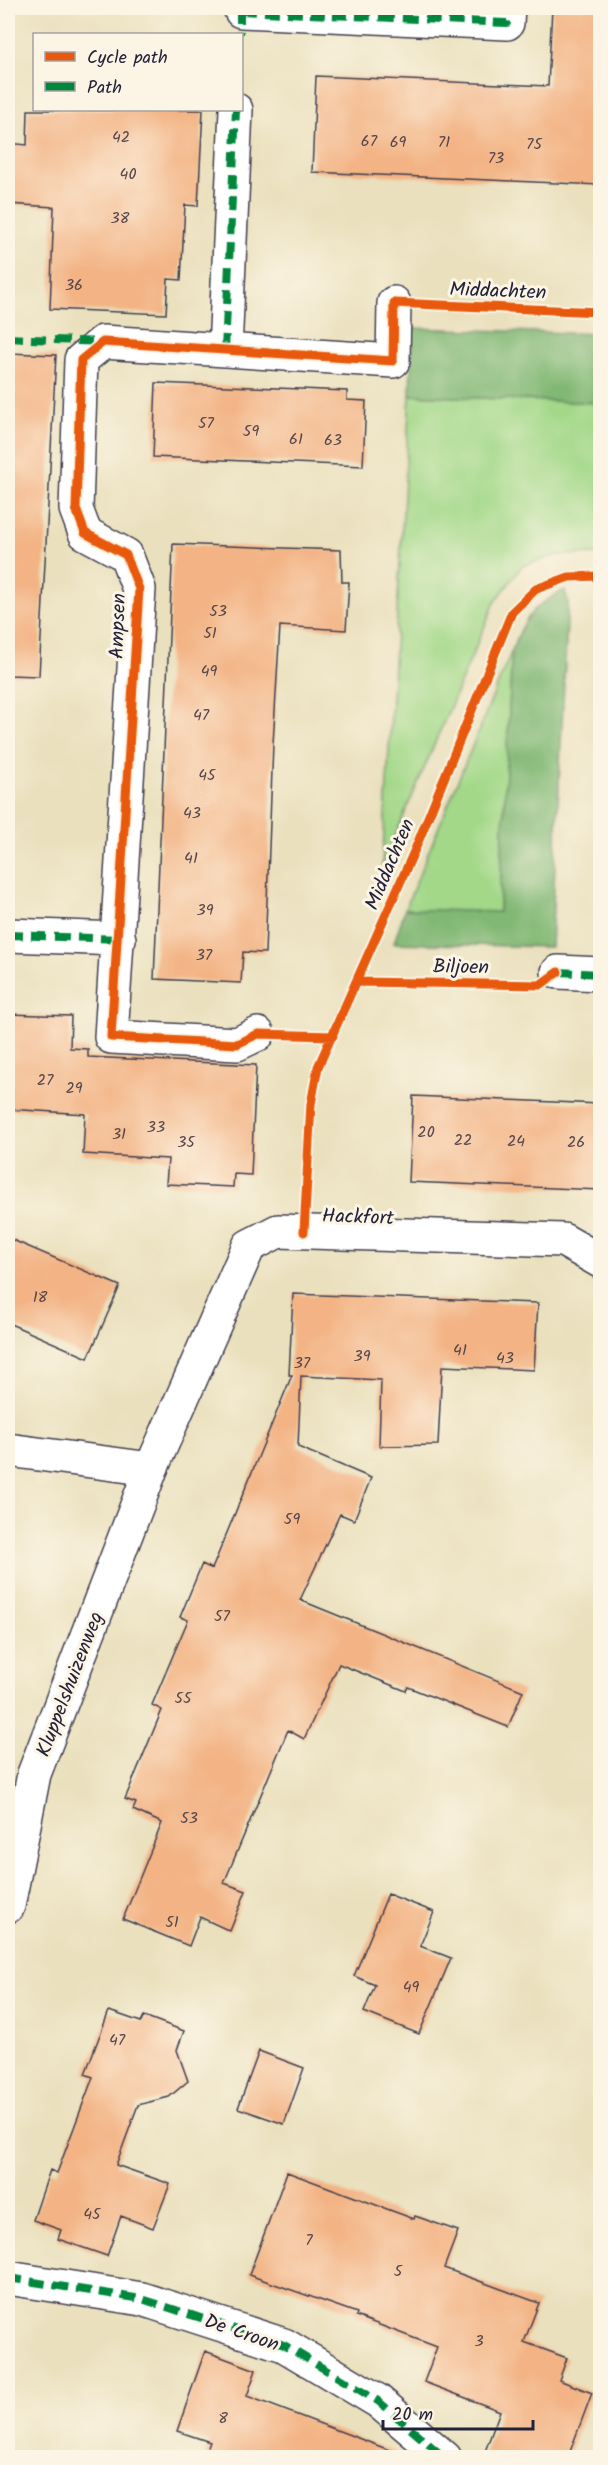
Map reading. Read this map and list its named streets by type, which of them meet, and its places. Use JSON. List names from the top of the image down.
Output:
{
  "streets": {
    "street": [
      "Ampsen",
      "Hackfort",
      "Kluppelshuizenweg",
      "De Croon"
    ],
    "cycle path": ["Middachten", "Biljoen"]
  },
  "crossings": [
    ["Hackfort", "Kluppelshuizenweg"]
  ],
  "house_numbers": [
    "42",
    "67",
    "69",
    "71",
    "75",
    "73",
    "40",
    "38",
    "36",
    "57",
    "59",
    "61",
    "63",
    "53",
    "51",
    "49",
    "47",
    "45",
    "43",
    "41",
    "39",
    "37",
    "27",
    "29",
    "33",
    "20",
    "31",
    "22",
    "24",
    "35",
    "26",
    "18",
    "41",
    "39",
    "43",
    "37",
    "59",
    "57",
    "55",
    "53",
    "51",
    "49",
    "47",
    "45",
    "7",
    "5",
    "3",
    "8"
  ],
  "legend": ["Cycle path", "Path"],
  "scale_bar": "20 m"
}
